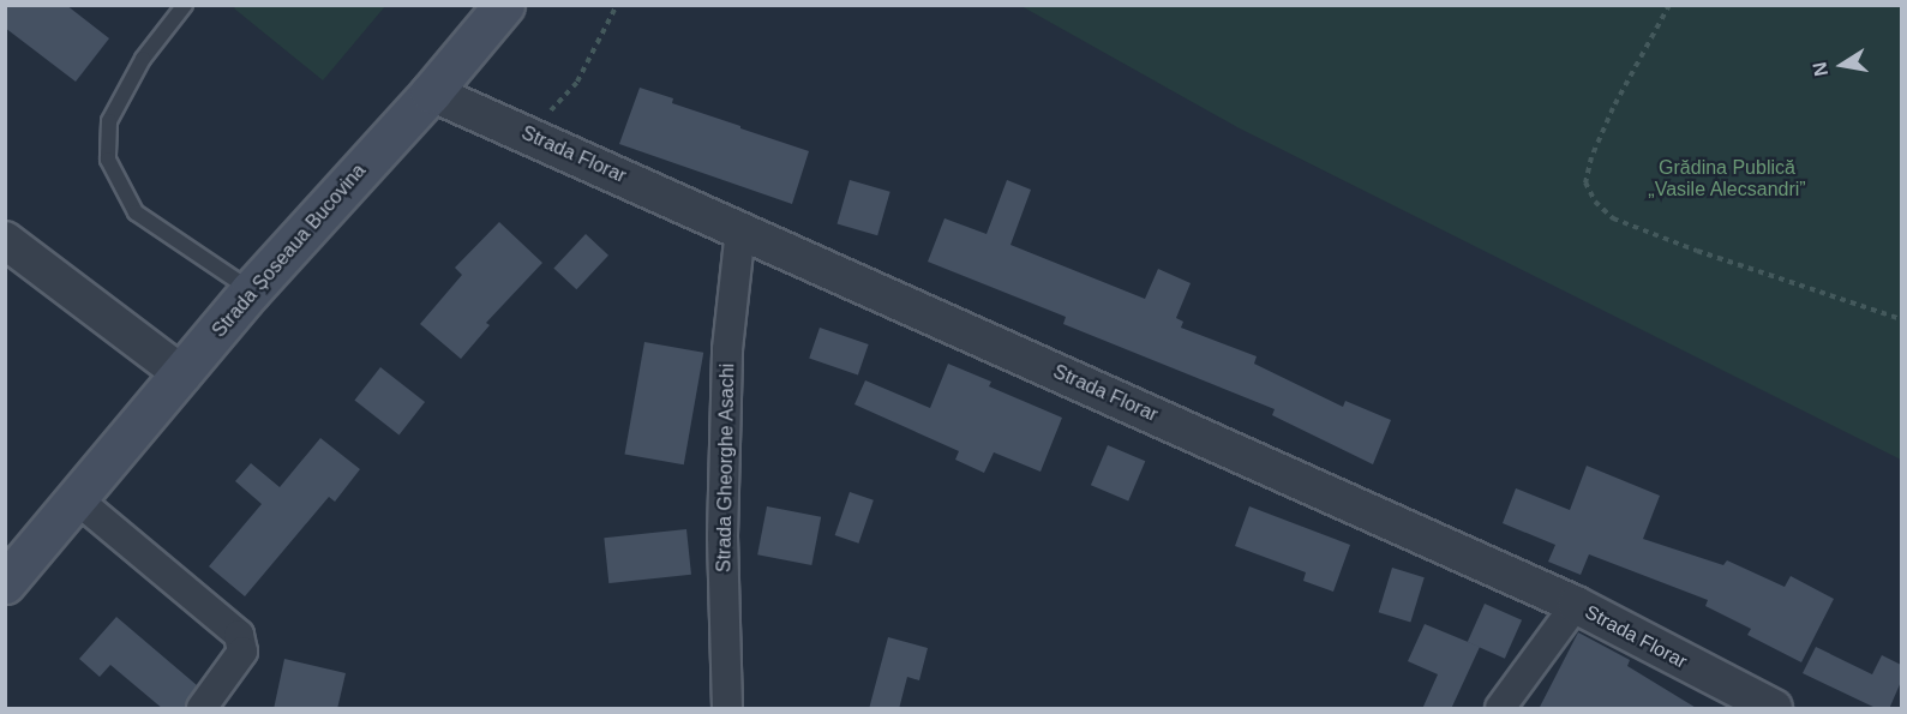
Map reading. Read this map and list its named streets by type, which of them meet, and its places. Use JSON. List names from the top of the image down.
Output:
{
  "streets": {
    "main road": ["Strada Șoseaua Bucovina"],
    "street": ["Strada Florar", "Strada Gheorghe Asachi"]
  },
  "crossings": [
    ["Strada Florar", "Strada Șoseaua Bucovina"],
    ["Strada Florar", "Strada Gheorghe Asachi"]
  ],
  "parks": ["Grădina Publică „Vasile Alecsandri”"],
  "north": "left"
}
